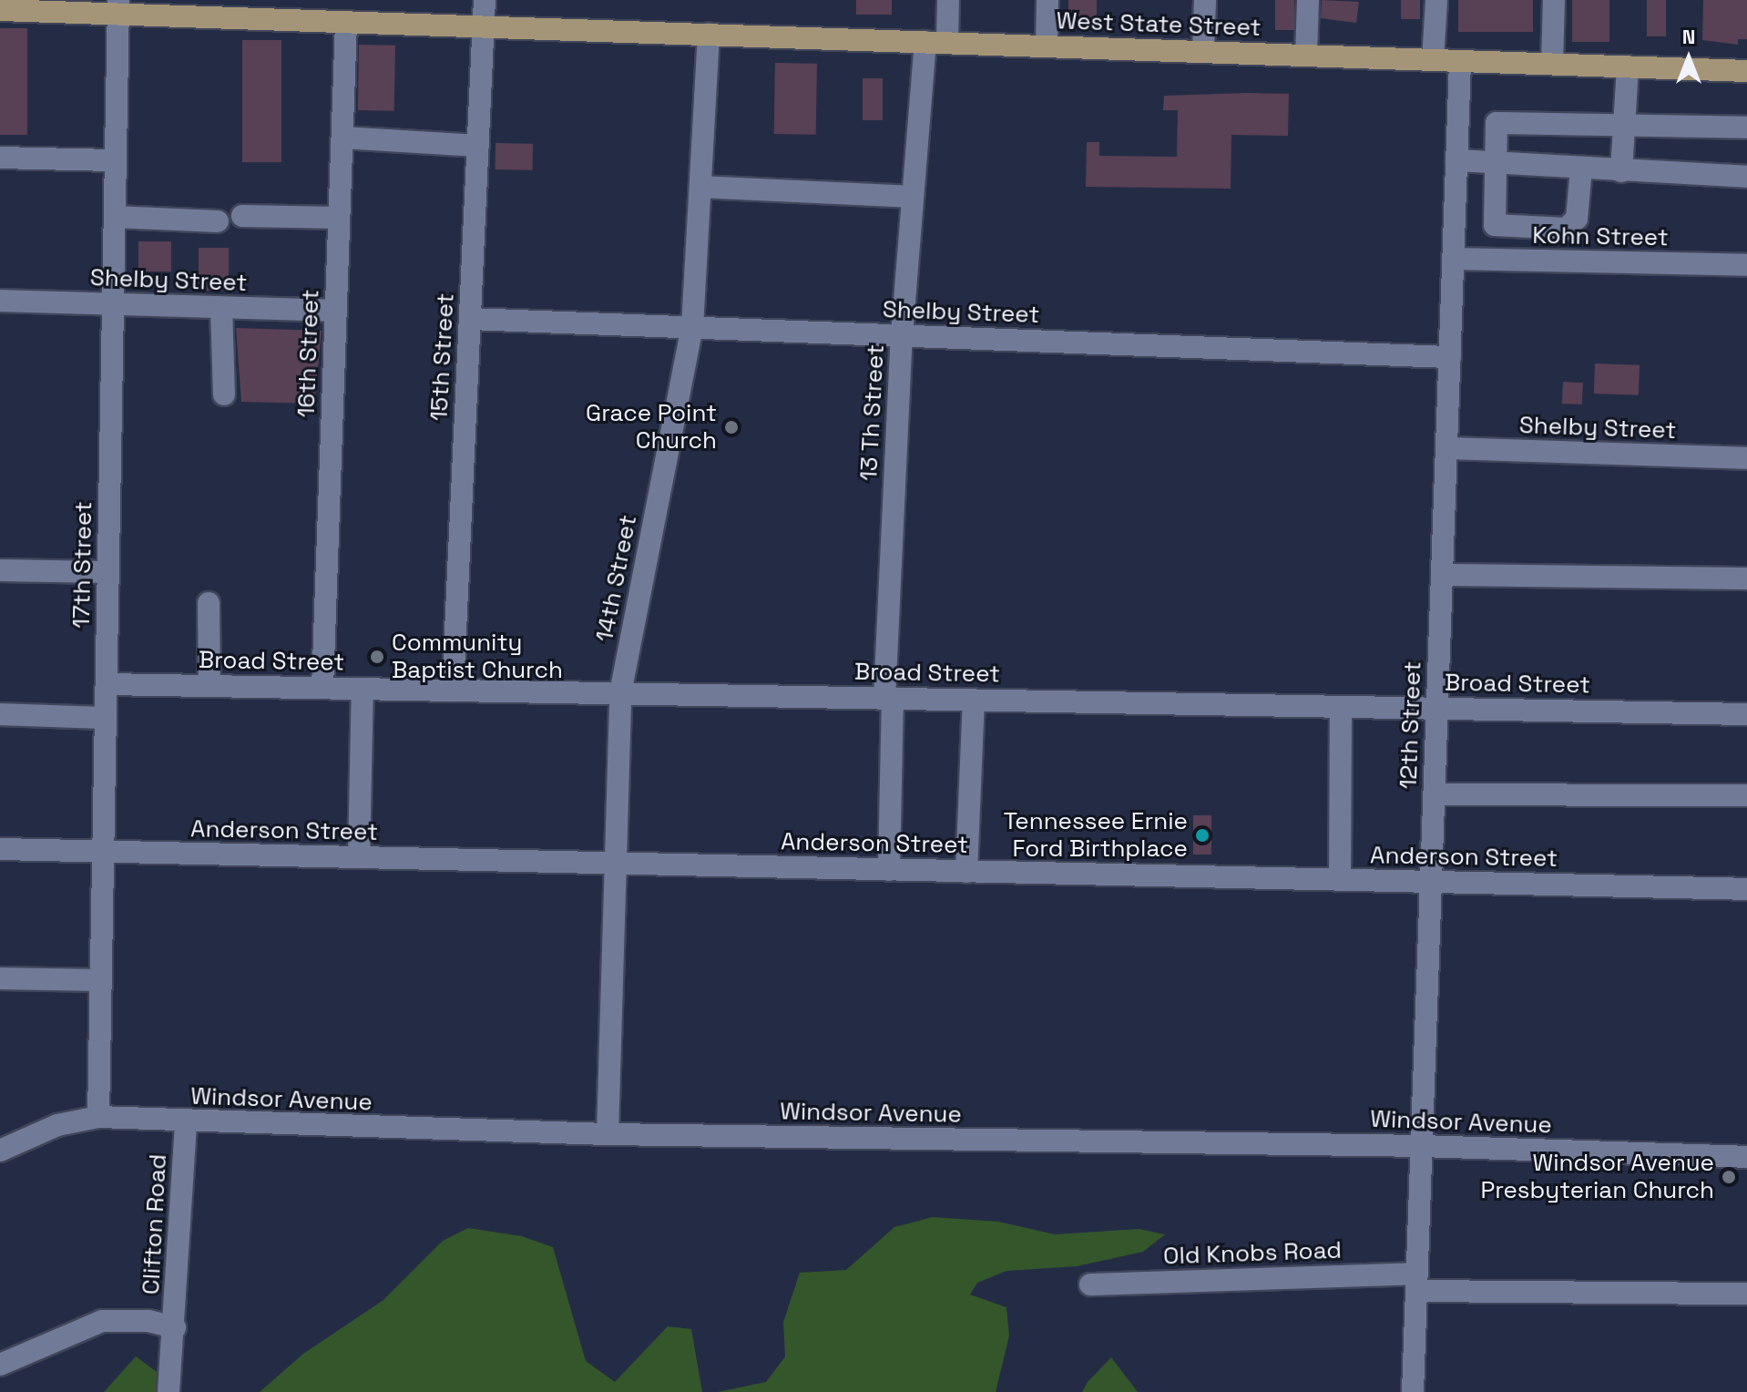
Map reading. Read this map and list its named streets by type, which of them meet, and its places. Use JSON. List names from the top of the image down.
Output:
{
  "streets": {
    "main road": ["West State Street"],
    "street": [
      "Kohn Street",
      "Shelby Street",
      "16th Street",
      "15th Street",
      "13 Th Street",
      "17th Street",
      "14th Street",
      "Broad Street",
      "12th Street",
      "Anderson Street",
      "Windsor Avenue",
      "Clifton Road",
      "Old Knobs Road"
    ]
  },
  "crossings": [
    ["West State Street", "16th Street"],
    ["West State Street", "15th Street"],
    ["West State Street", "13 Th Street"],
    ["West State Street", "17th Street"],
    ["West State Street", "14th Street"],
    ["West State Street", "12th Street"],
    ["Kohn Street", "12th Street"],
    ["Shelby Street", "16th Street"],
    ["Shelby Street", "15th Street"],
    ["Shelby Street", "13 Th Street"],
    ["Shelby Street", "17th Street"],
    ["Shelby Street", "14th Street"],
    ["Shelby Street", "12th Street"],
    ["16th Street", "Broad Street"],
    ["15th Street", "Broad Street"],
    ["13 Th Street", "Broad Street"],
    ["13 Th Street", "Anderson Street"],
    ["17th Street", "Broad Street"],
    ["17th Street", "Anderson Street"],
    ["17th Street", "Windsor Avenue"],
    ["14th Street", "Broad Street"],
    ["14th Street", "Anderson Street"],
    ["14th Street", "Windsor Avenue"],
    ["Broad Street", "12th Street"],
    ["12th Street", "Anderson Street"],
    ["12th Street", "Windsor Avenue"],
    ["12th Street", "Old Knobs Road"],
    ["Windsor Avenue", "Clifton Road"]
  ],
  "places": [
    "Grace Point Church",
    "Community Baptist Church",
    "Tennessee Ernie Ford Birthplace",
    "Windsor Avenue Presbyterian Church"
  ],
  "north": "top"
}
